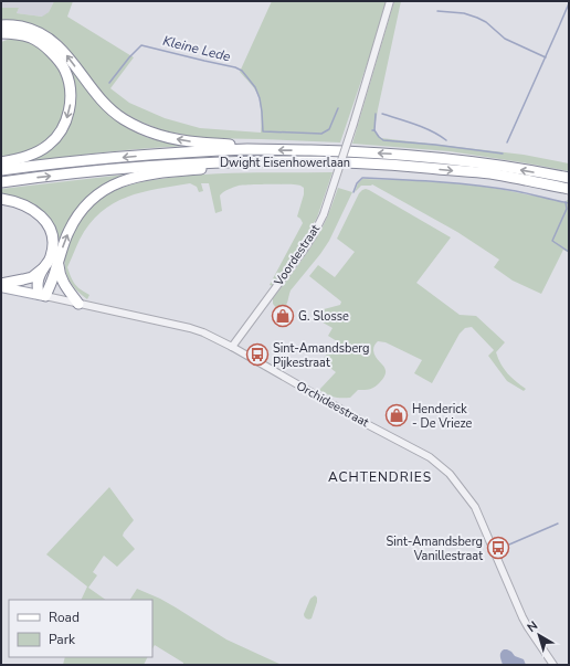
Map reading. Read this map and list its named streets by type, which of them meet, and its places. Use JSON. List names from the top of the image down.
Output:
{
  "streets": {
    "highway": ["Dwight Eisenhowerlaan"],
    "main road": ["Orchideestraat"],
    "street": ["Voordestraat"]
  },
  "crossings": [
    ["Voordestraat", "Orchideestraat"]
  ],
  "districts": ["ACHTENDRIES"],
  "water": ["Kleine Lede"],
  "places": {
    "shop": ["G. Slosse", "Henderick - De Vrieze"],
    "bus stop": ["Sint-Amandsberg Pijkestraat", "Sint-Amandsberg Vanillestraat"]
  },
  "legend": ["Road", "Park"],
  "north": "top left"
}
